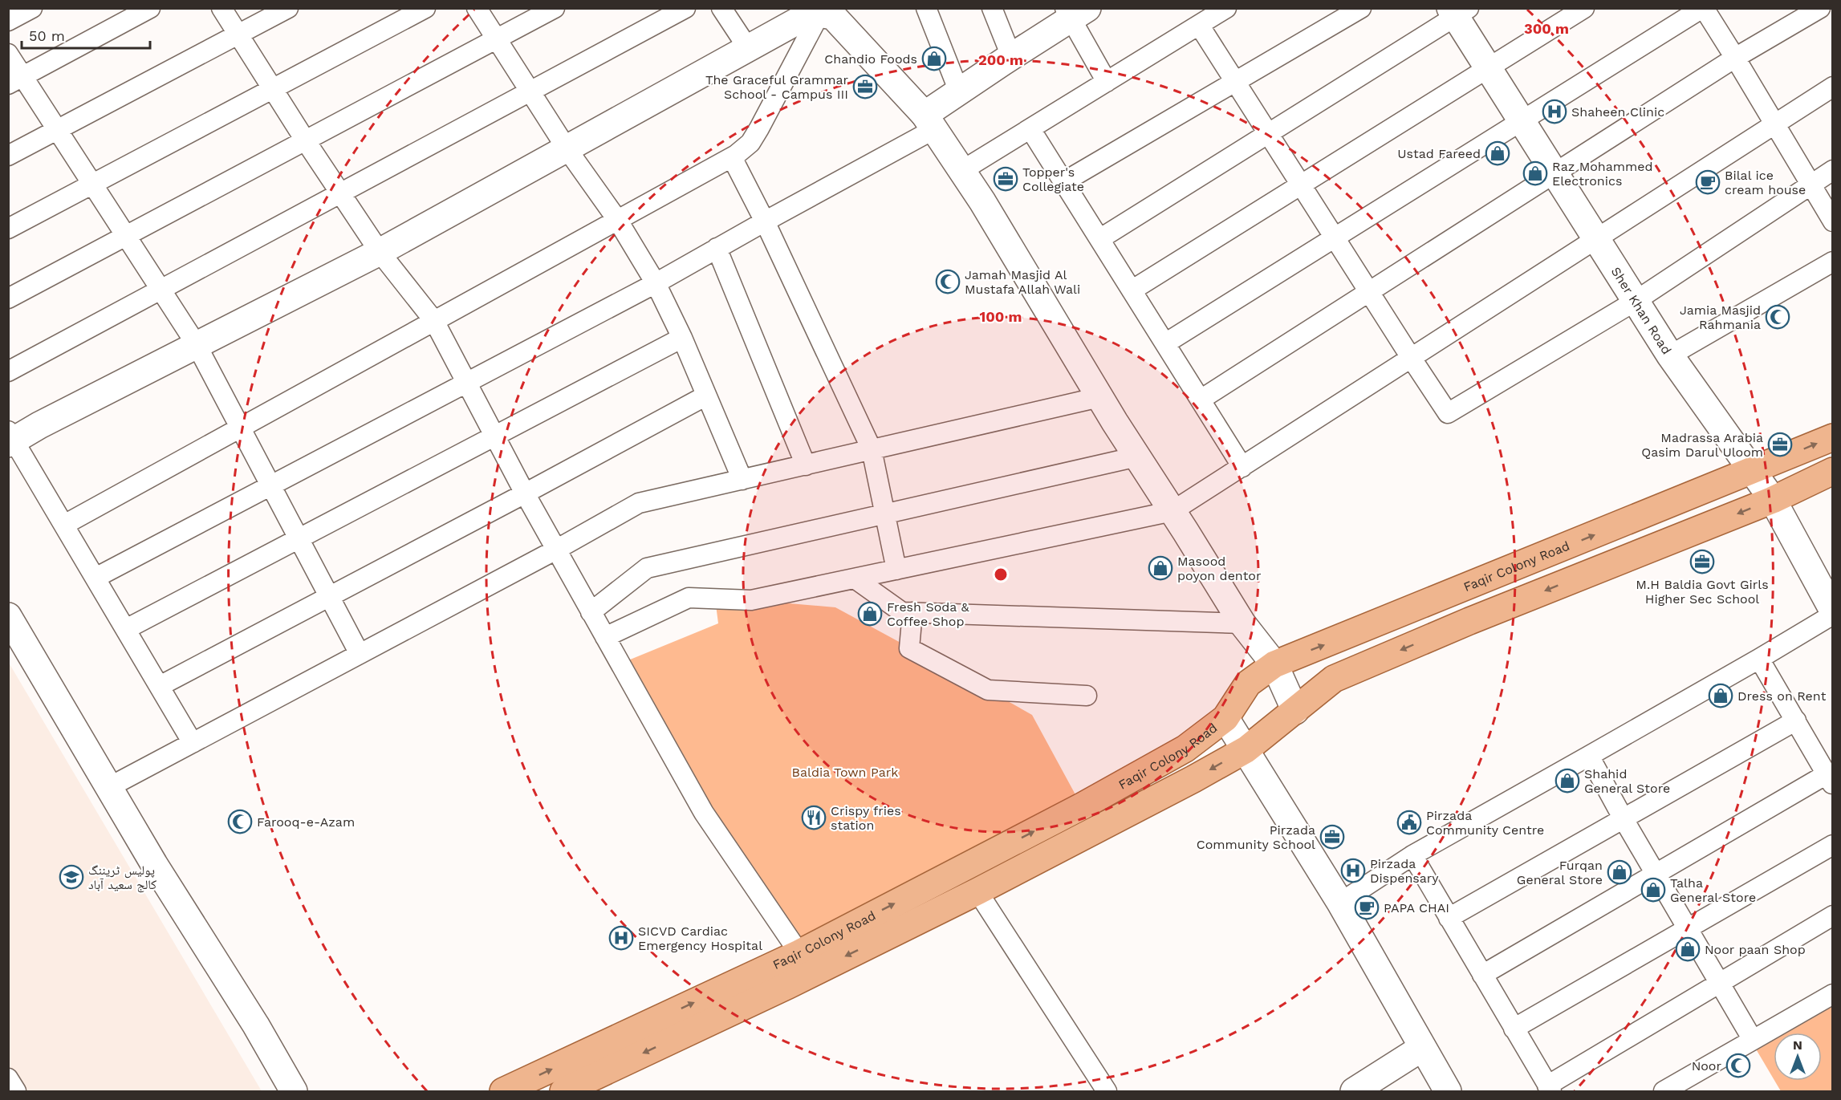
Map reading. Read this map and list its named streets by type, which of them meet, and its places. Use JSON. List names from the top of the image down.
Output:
{
  "streets": {
    "main road": ["Faqir Colony Road"],
    "street": ["Sher Khan Road"]
  },
  "crossings": [
    ["Sher Khan Road", "Faqir Colony Road"]
  ],
  "parks": ["Baldia Town Park"],
  "places": {
    "shop": [
      "Chandio Foods",
      "Ustad Fareed",
      "Raz Mohammed Electronics",
      "Masood poyon dentor",
      "Fresh Soda & Coffee Shop",
      "Dress on Rent",
      "Shahid General Store",
      "Furqan General Store",
      "Talha General Store",
      "Noor paan Shop"
    ],
    "office": [
      "The Graceful Grammar School - Campus III",
      "Topper's Collegiate",
      "Madrassa Arabia Qasim Darul Uloom",
      "M.H Baldia Govt Girls Higher Sec School",
      "Pirzada Community School"
    ],
    "hospital": ["Shaheen Clinic", "Pirzada Dispensary", "SICVD Cardiac Emergency Hospital"],
    "cafe": ["Bilal ice cream house", "PAPA CHAI"],
    "mosque": [
      "Jamah Masjid Al Mustafa Allah Wali",
      "Jamia Masjid Rahmania",
      "Farooq-e-Azam",
      "Noor"
    ],
    "restaurant": ["Crispy fries station"],
    "public building": ["Pirzada Community Centre"],
    "school or university": ["پولیس ٹریننگ کالج سعید آباد"]
  },
  "scale_bar": "50 m",
  "north": "top",
  "rings": ["300 m", "200 m", "100 m"]
}
